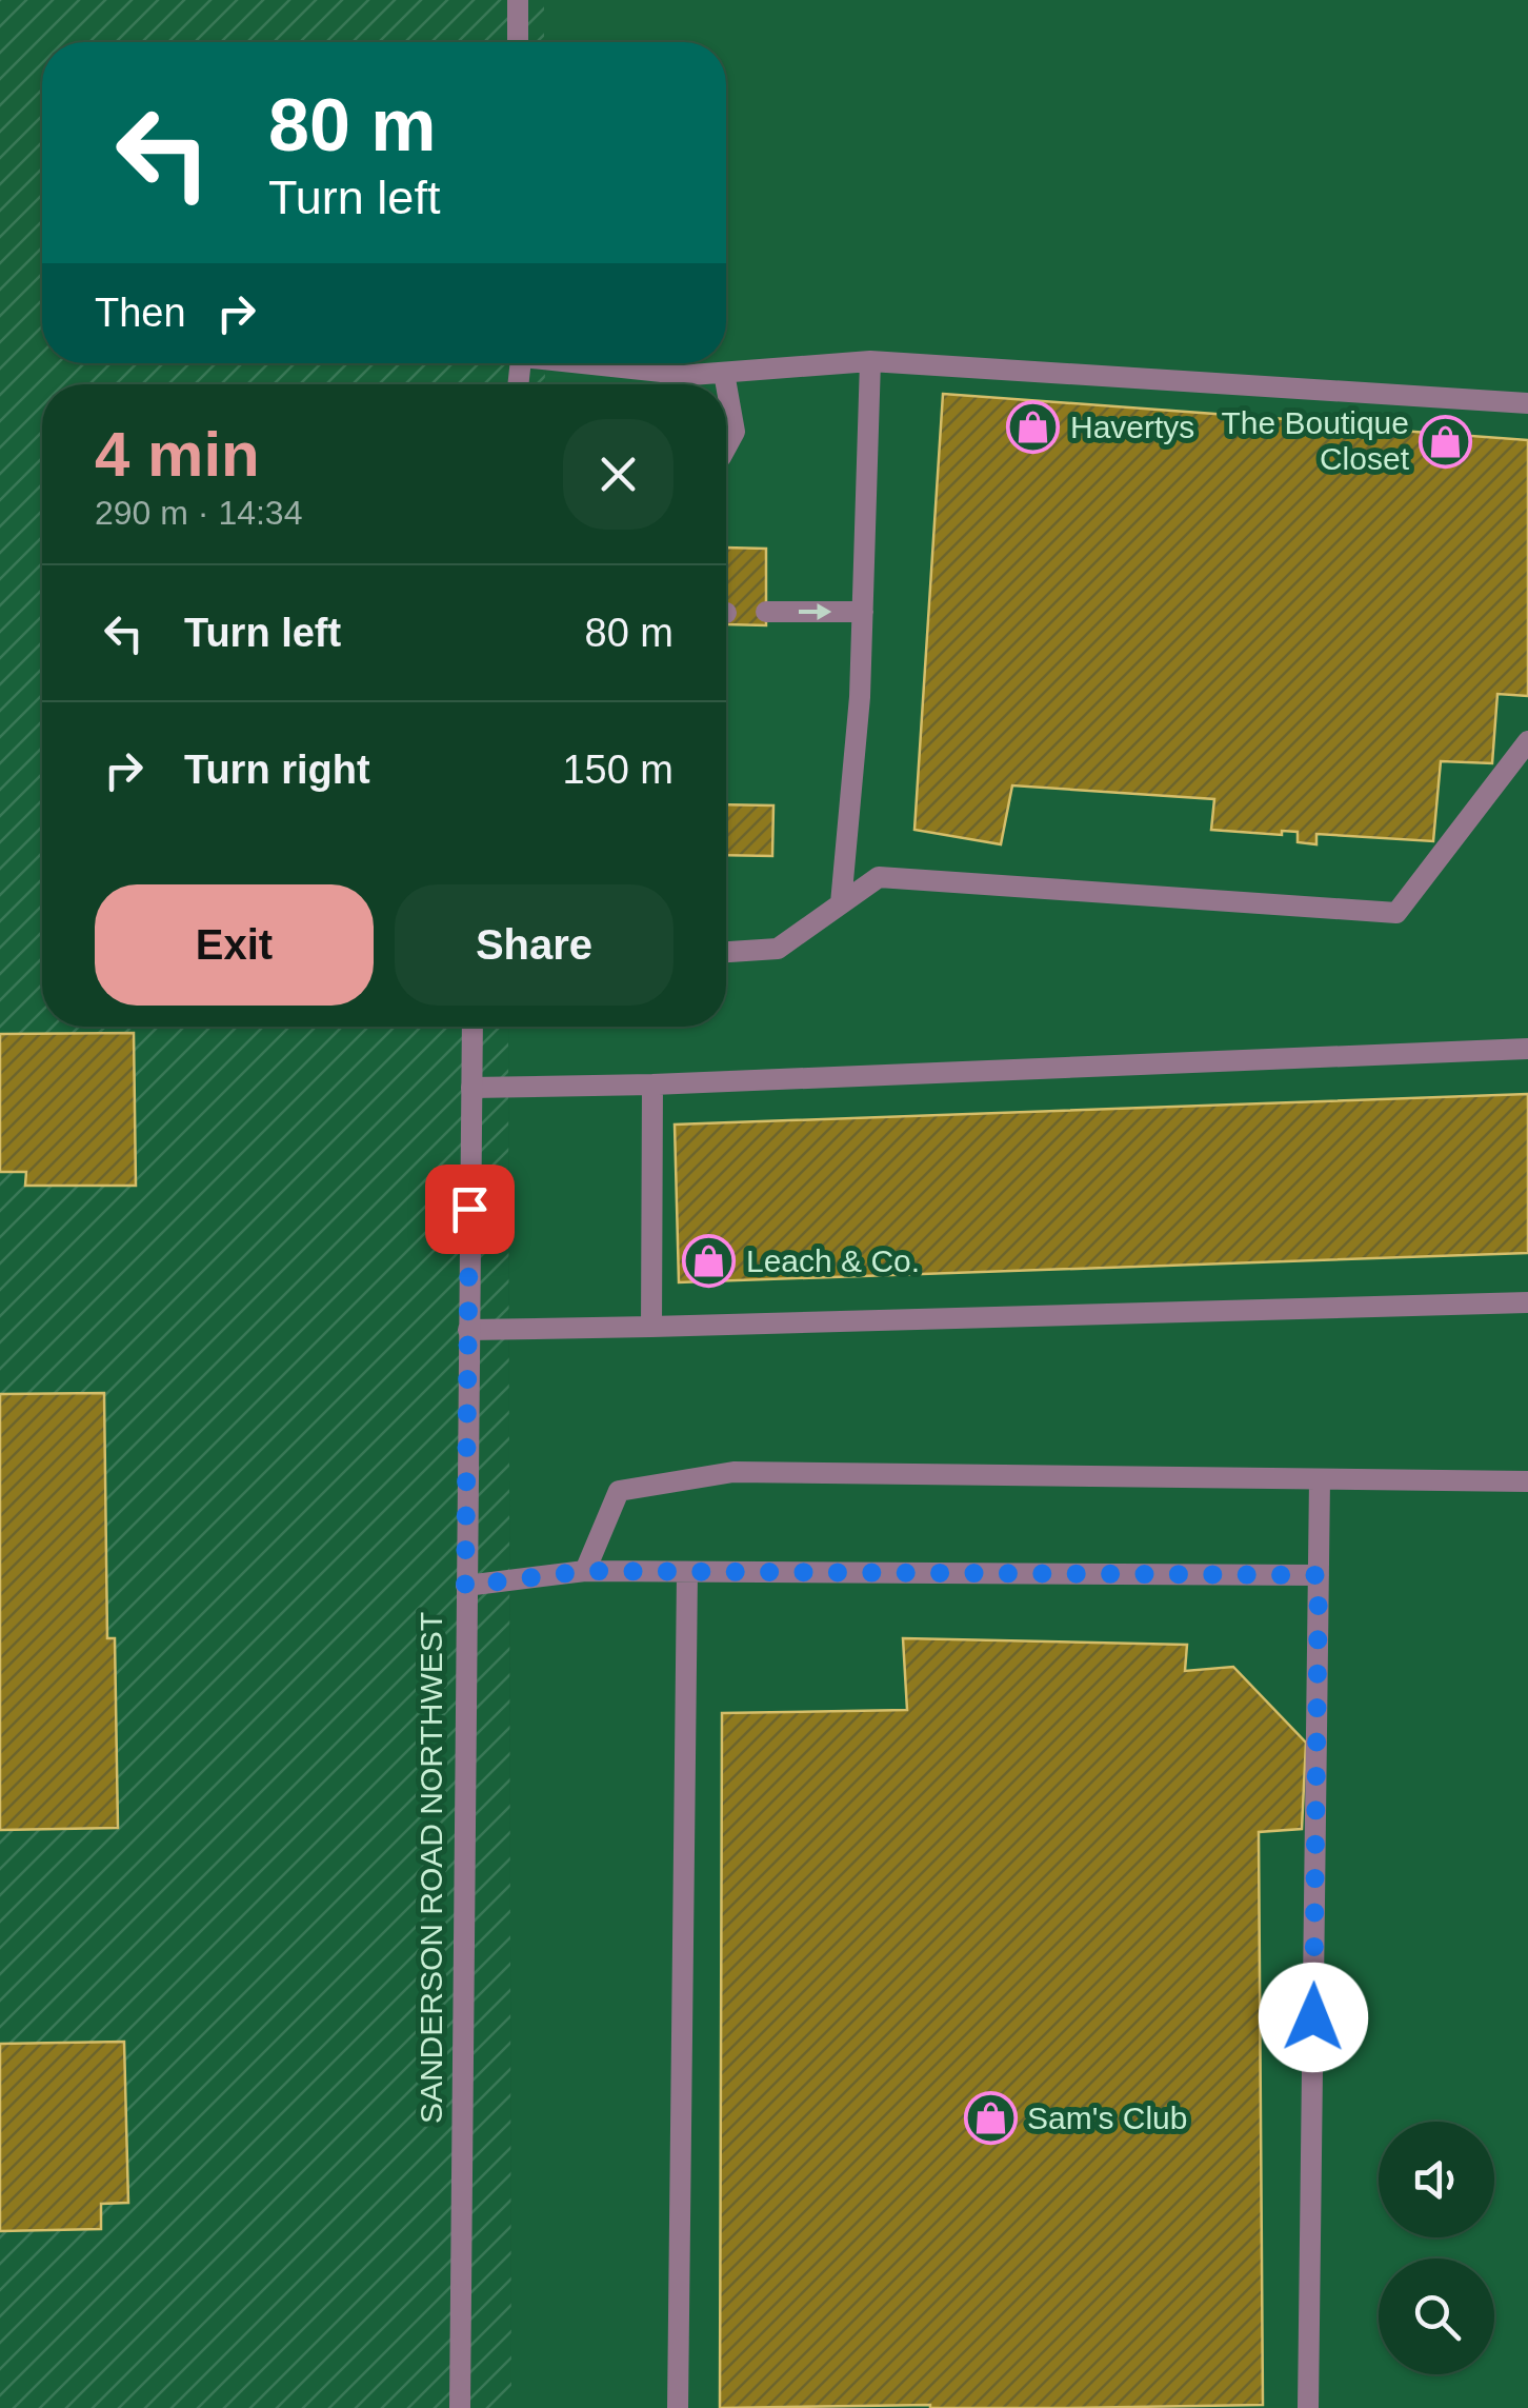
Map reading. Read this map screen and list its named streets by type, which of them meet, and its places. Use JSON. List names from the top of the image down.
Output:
{
  "streets": {
    "street": ["SANDERSON ROAD NORTHWEST"]
  },
  "places": {
    "shop": [
      "Havertys",
      "The Boutique Closet",
      "Leach & Co.",
      "Sam's Club"
    ]
  },
  "page": {
    "turn": ["80 m", "Turn left"],
    "then": "Then",
    "heading": ["4 min", "290 m · 14:34"],
    "list": [
      {
        "name": "Turn left",
        "value": "80 m"
      },
      {
        "name": "Turn right",
        "value": "150 m"
      }
    ],
    "buttons": ["Exit", "Share"]
  }
}
